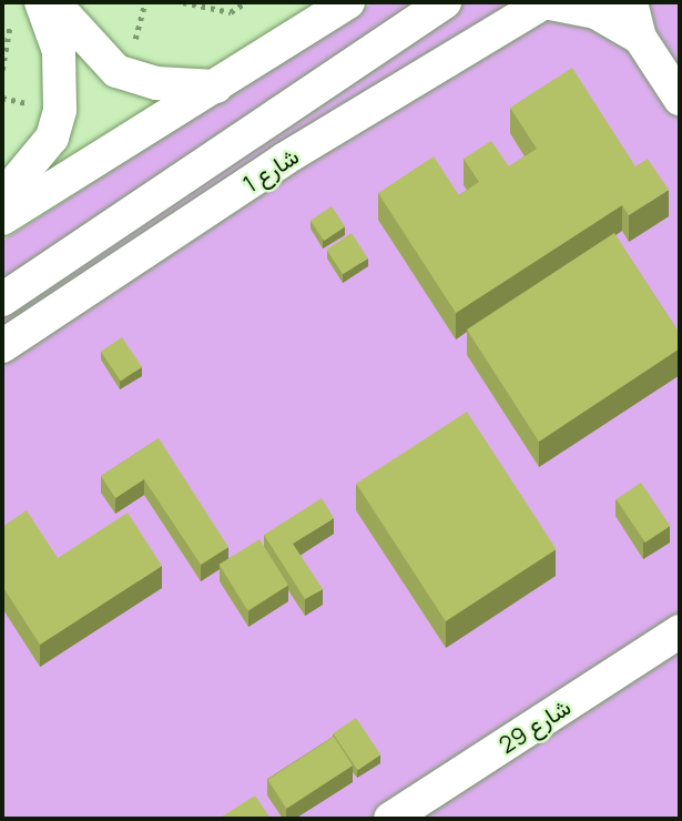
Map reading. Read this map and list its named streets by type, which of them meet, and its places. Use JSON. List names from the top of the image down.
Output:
{
  "streets": {
    "street": ["شارع 1", "شارع 29"]
  }
}
